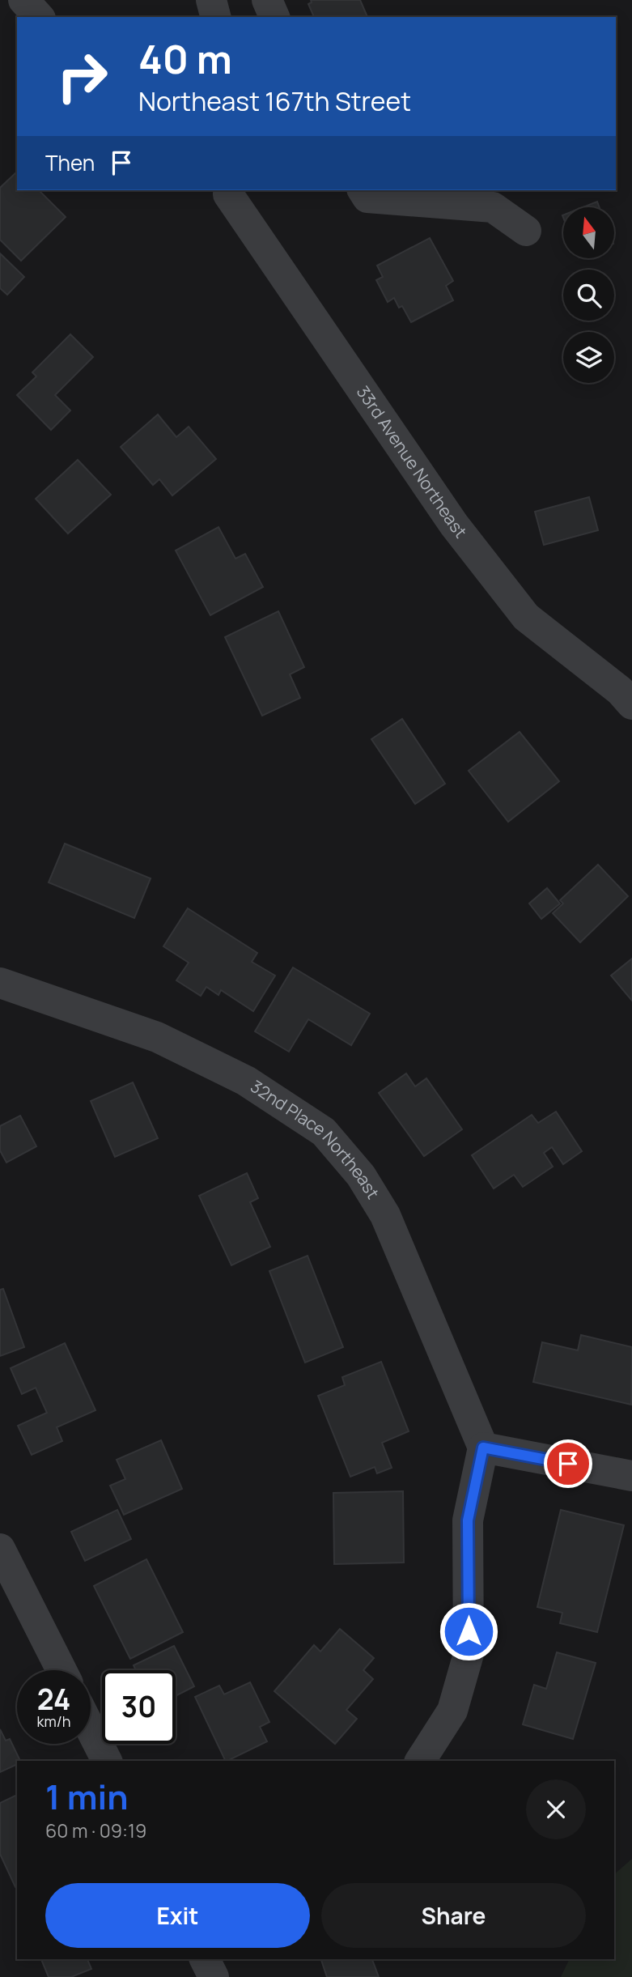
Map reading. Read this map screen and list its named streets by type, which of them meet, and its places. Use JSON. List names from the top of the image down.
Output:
{
  "streets": {
    "street": ["33rd Avenue Northeast", "32nd Place Northeast"]
  },
  "north": "top",
  "page": {
    "turn": ["40 m", "Northeast 167th Street"],
    "then": "Then",
    "speed": "24 km/h",
    "limit": "30",
    "heading": ["1 min", "60 m · 09:19"],
    "buttons": ["Exit", "Share"]
  }
}
